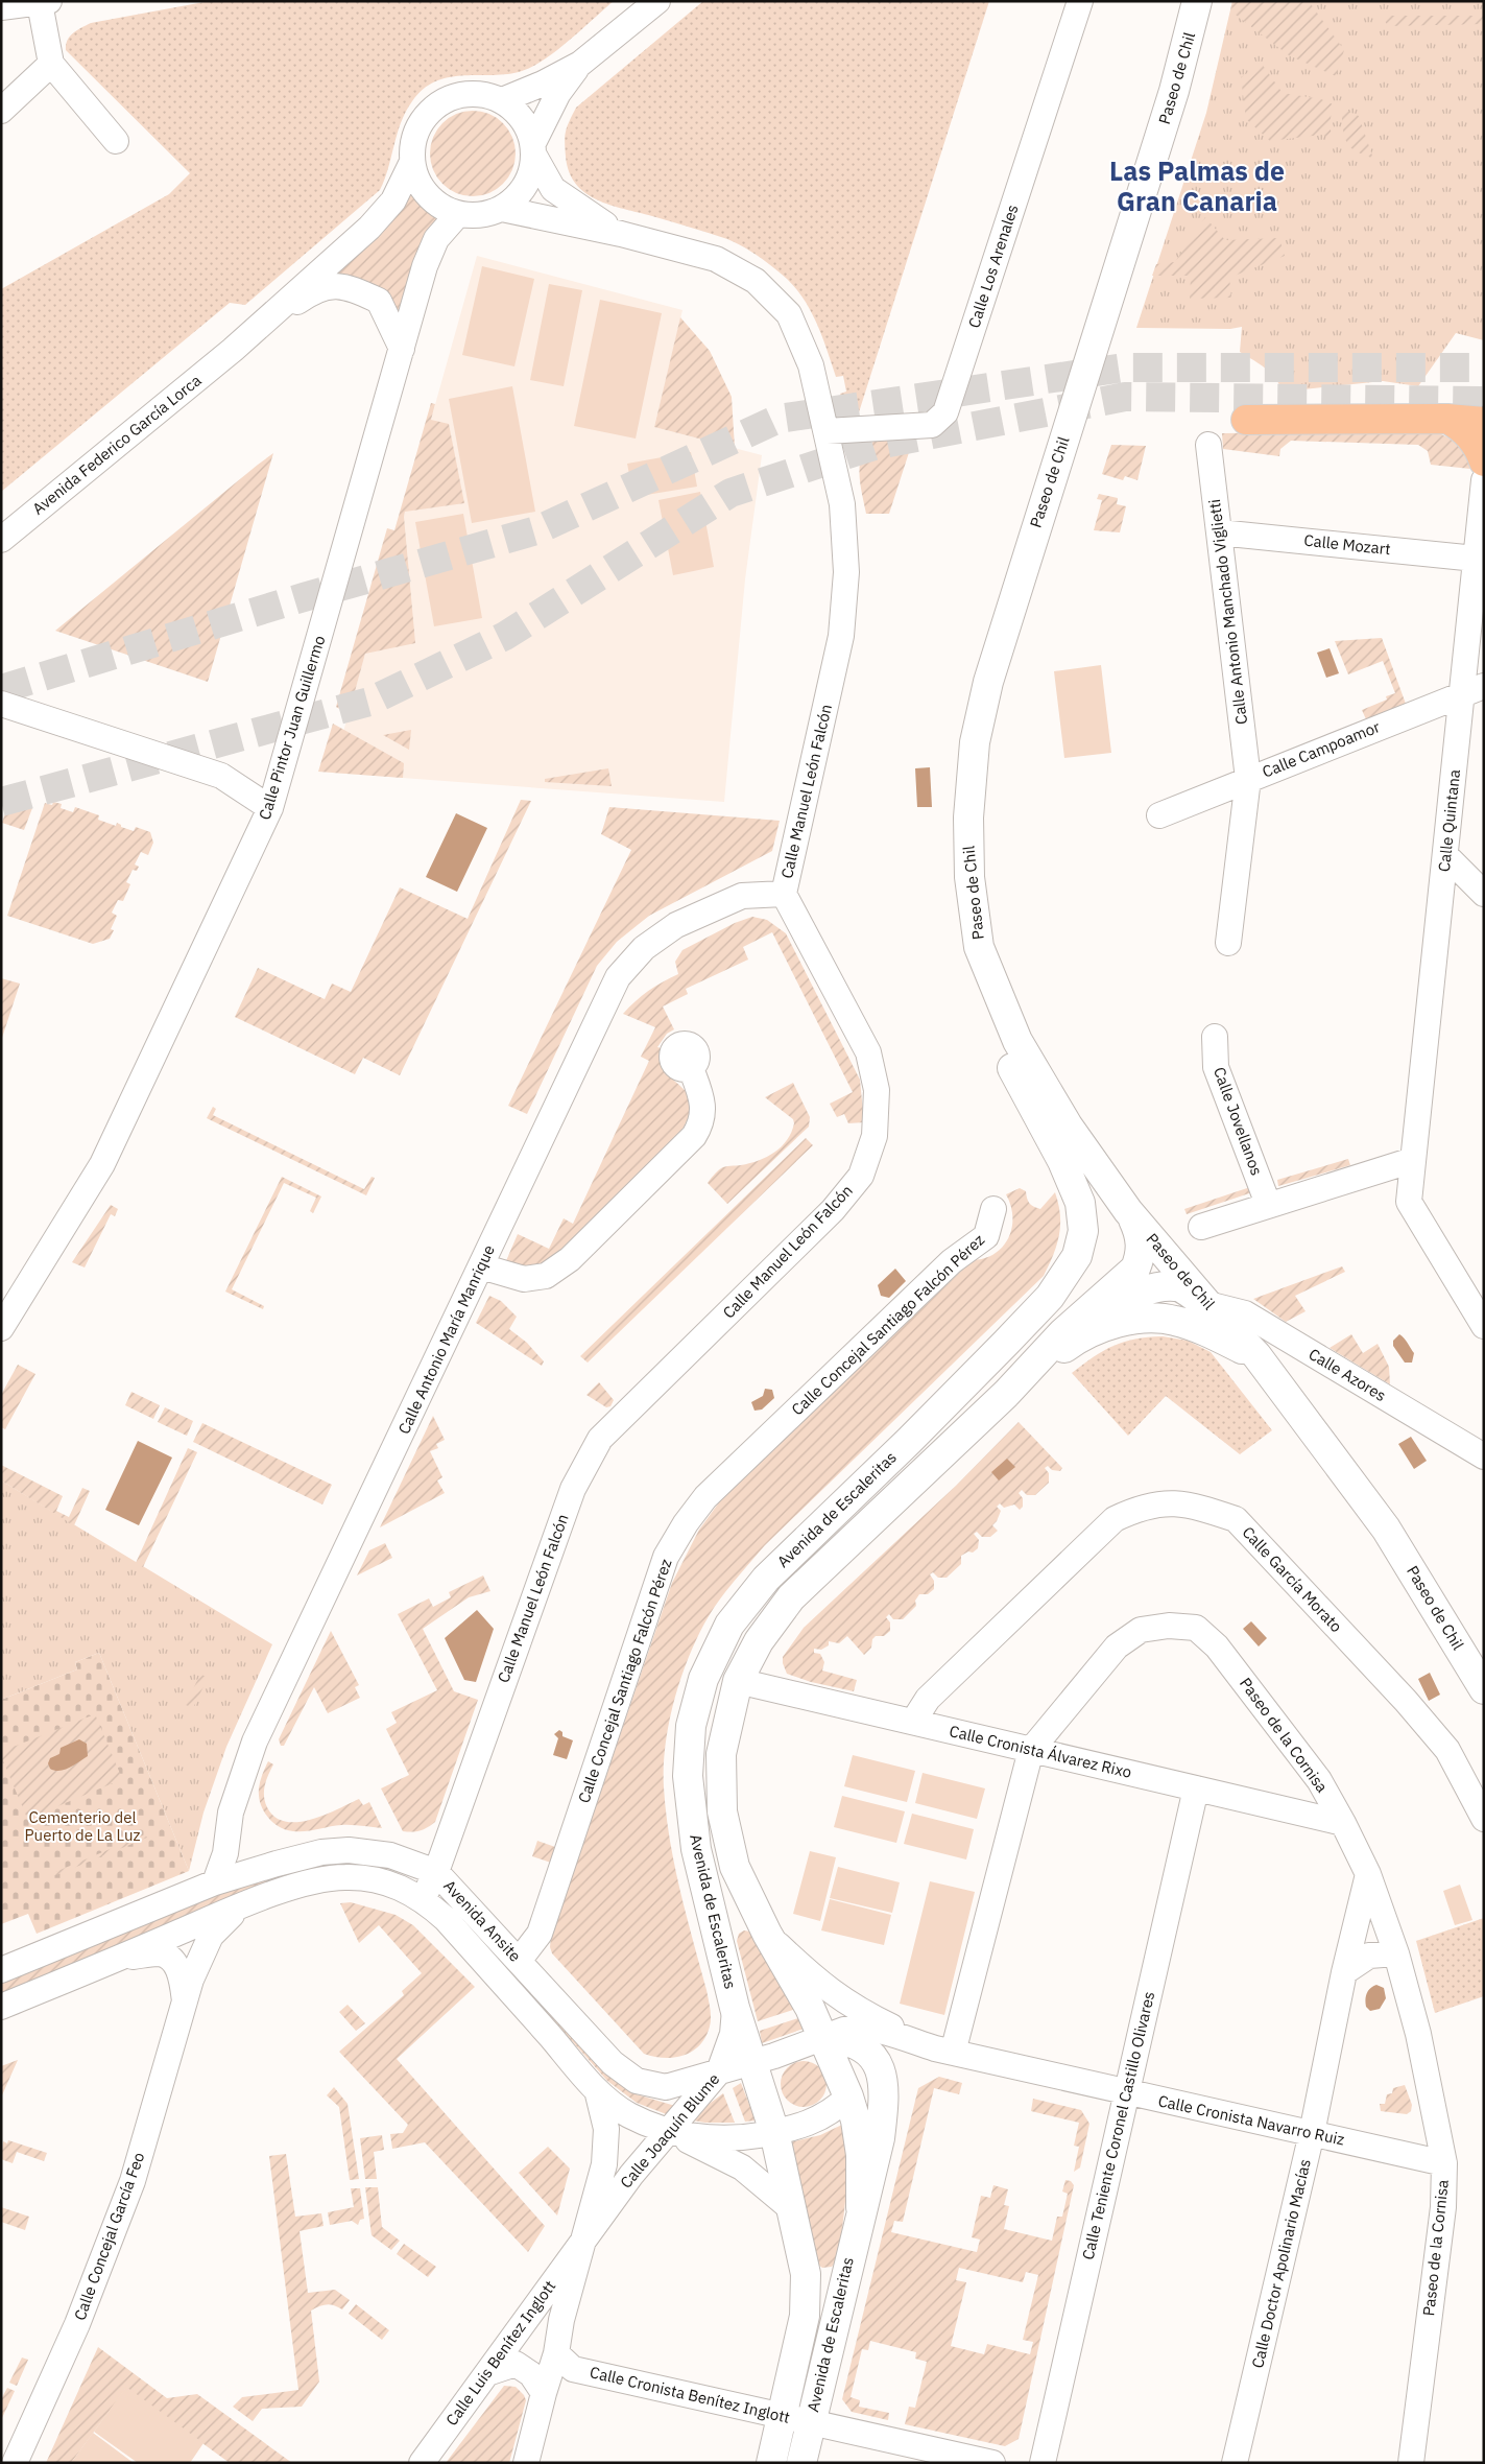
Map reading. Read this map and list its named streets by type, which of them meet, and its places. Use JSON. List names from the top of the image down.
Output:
{
  "streets": {
    "street": [
      "Paseo de Chil",
      "Calle Los Arenales",
      "Avenida Federico García Lorca",
      "Calle Mozart",
      "Calle Antonio Manchado Viglietti",
      "Calle Pintor Juan Guillermo",
      "Calle Campoamor",
      "Calle Manuel León Falcón",
      "Calle Quintana",
      "Calle Jovellanos",
      "Calle Concejal Santiago Falcón Pérez",
      "Calle Antonio María Manrique",
      "Calle Azores",
      "Avenida de Escaleritas",
      "Calle García Morato",
      "Paseo de la Cornisa",
      "Calle Cronista Álvarez Rixo",
      "Avenida Ansite",
      "Calle Cronista Navarro Ruiz",
      "Calle Teniente Coronel Castillo Olivares",
      "Calle Joaquín Blume",
      "Calle Concejal García Feo",
      "Calle Doctor Apolinario Macías",
      "Calle Luis Benítez Inglott",
      "Calle Cronista Benítez Inglott"
    ]
  },
  "crossings": [
    ["Paseo de Chil", "Calle Azores"],
    ["Paseo de Chil", "Avenida de Escaleritas"],
    ["Calle Los Arenales", "Calle Manuel León Falcón"],
    ["Avenida Federico García Lorca", "Calle Pintor Juan Guillermo"],
    ["Calle Mozart", "Calle Antonio Manchado Viglietti"],
    ["Calle Mozart", "Calle Quintana"],
    ["Calle Antonio Manchado Viglietti", "Calle Campoamor"],
    ["Calle Campoamor", "Calle Quintana"],
    ["Calle Manuel León Falcón", "Calle Antonio María Manrique"],
    ["Calle Manuel León Falcón", "Avenida Ansite"],
    ["Calle Concejal Santiago Falcón Pérez", "Avenida Ansite"],
    ["Calle Antonio María Manrique", "Avenida Ansite"],
    ["Avenida de Escaleritas", "Calle Cronista Álvarez Rixo"],
    ["Avenida de Escaleritas", "Avenida Ansite"],
    ["Avenida de Escaleritas", "Calle Cronista Navarro Ruiz"],
    ["Avenida de Escaleritas", "Calle Joaquín Blume"],
    ["Avenida de Escaleritas", "Calle Cronista Benítez Inglott"],
    ["Calle García Morato", "Calle Cronista Álvarez Rixo"],
    ["Paseo de la Cornisa", "Calle Cronista Álvarez Rixo"],
    ["Paseo de la Cornisa", "Calle Cronista Navarro Ruiz"],
    ["Paseo de la Cornisa", "Calle Doctor Apolinario Macías"],
    ["Calle Cronista Álvarez Rixo", "Calle Teniente Coronel Castillo Olivares"],
    ["Avenida Ansite", "Calle Cronista Navarro Ruiz"],
    ["Avenida Ansite", "Calle Joaquín Blume"],
    ["Avenida Ansite", "Calle Concejal García Feo"],
    ["Calle Cronista Navarro Ruiz", "Calle Teniente Coronel Castillo Olivares"],
    ["Calle Cronista Navarro Ruiz", "Calle Joaquín Blume"],
    ["Calle Cronista Navarro Ruiz", "Calle Doctor Apolinario Macías"],
    ["Calle Joaquín Blume", "Calle Luis Benítez Inglott"],
    ["Calle Joaquín Blume", "Calle Cronista Benítez Inglott"]
  ],
  "districts": ["Las Palmas de Gran Canaria"],
  "parks": ["Cementerio del Puerto de La Luz"]
}
